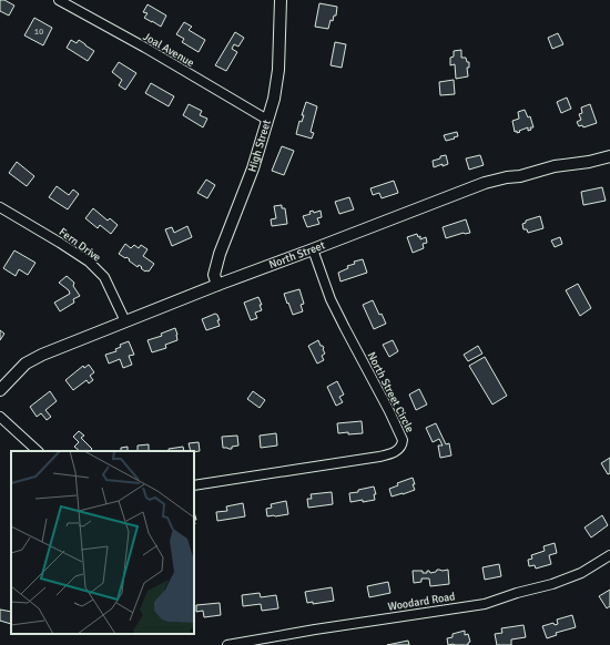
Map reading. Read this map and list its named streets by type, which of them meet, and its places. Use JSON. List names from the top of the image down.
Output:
{
  "streets": {
    "street": [
      "Joal Avenue",
      "High Street",
      "Fern Drive",
      "North Street",
      "North Street Circle",
      "Woodard Road"
    ]
  },
  "crossings": [
    ["Joal Avenue", "High Street"],
    ["High Street", "North Street"],
    ["Fern Drive", "North Street"],
    ["North Street", "North Street Circle"]
  ],
  "house_numbers": ["10"]
}
